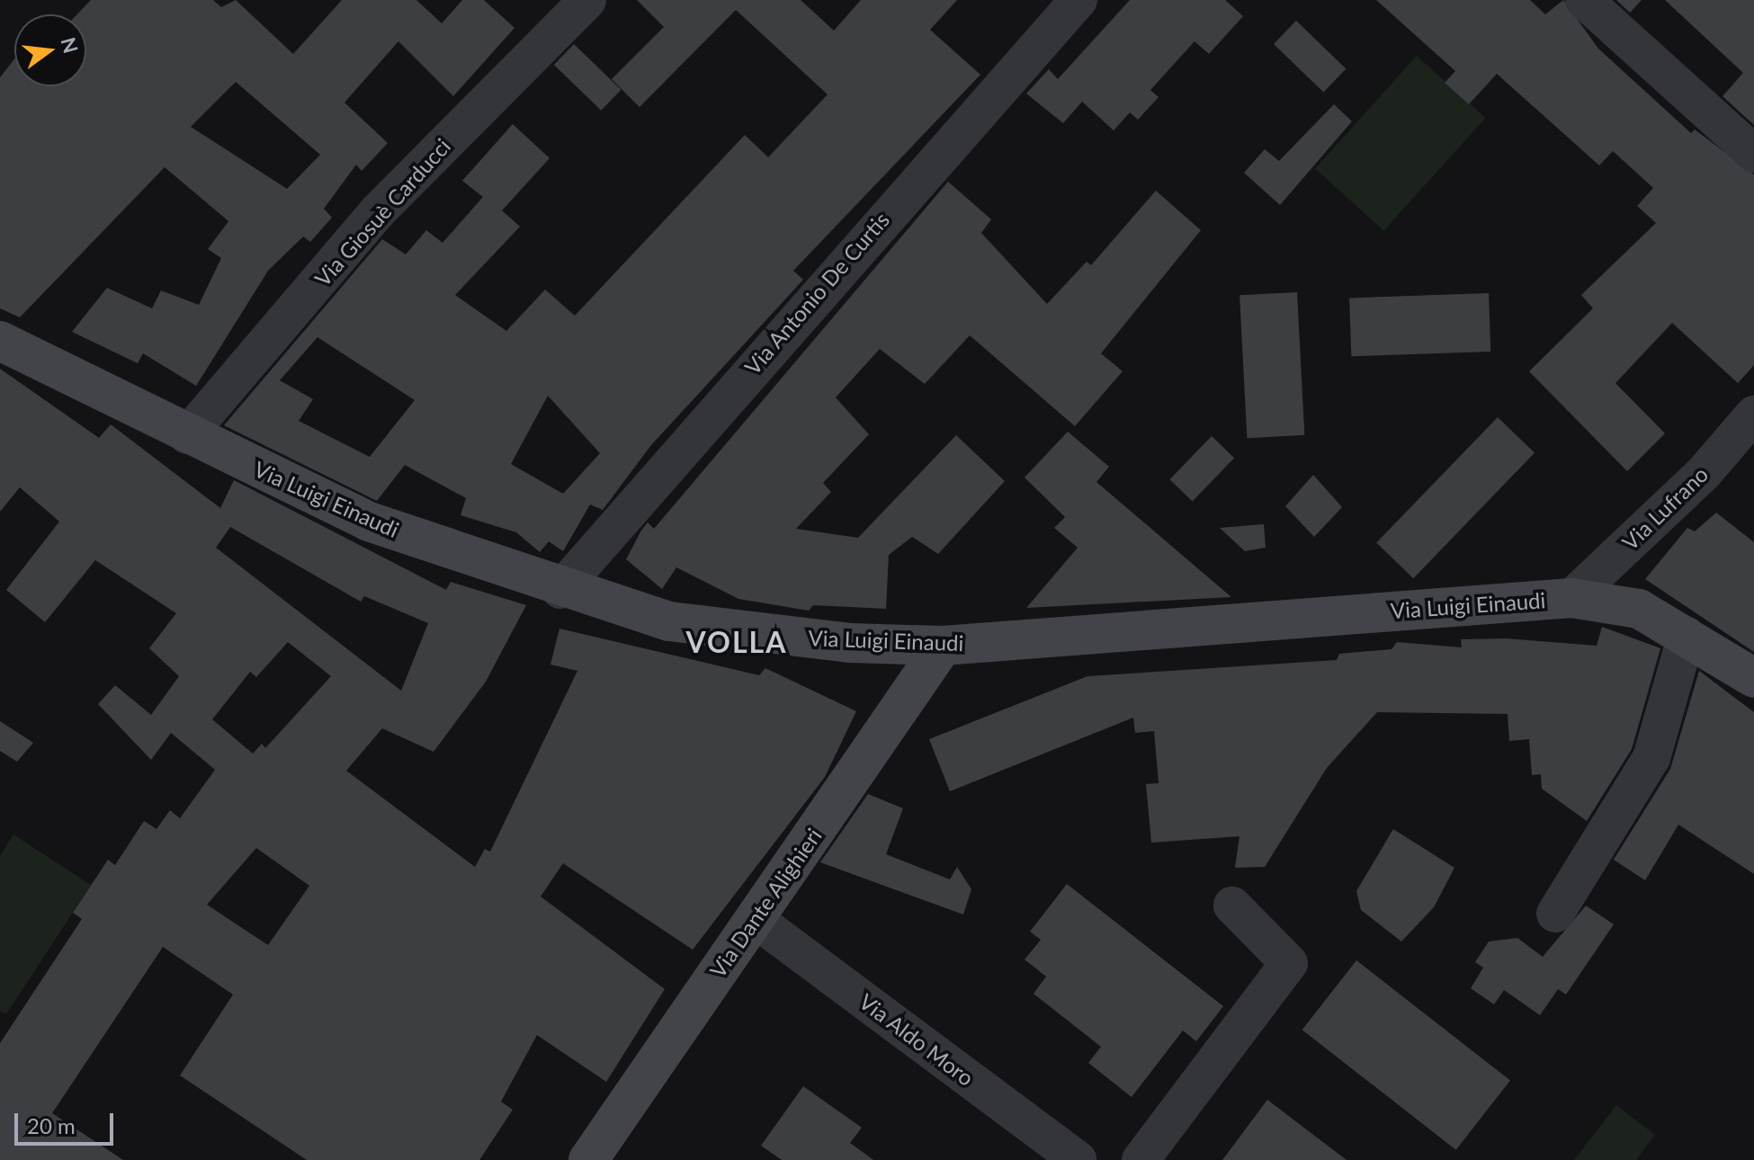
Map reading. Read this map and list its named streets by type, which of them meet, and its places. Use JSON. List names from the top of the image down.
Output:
{
  "streets": {
    "street": [
      "Via Giosuè Carducci",
      "Via Antonio De Curtis",
      "Via Luigi Einaudi",
      "Via Lufrano",
      "Via Dante Alighieri",
      "Via Aldo Moro"
    ]
  },
  "crossings": [
    ["Via Giosuè Carducci", "Via Luigi Einaudi"],
    ["Via Antonio De Curtis", "Via Luigi Einaudi"],
    ["Via Luigi Einaudi", "Via Lufrano"],
    ["Via Luigi Einaudi", "Via Dante Alighieri"],
    ["Via Dante Alighieri", "Via Aldo Moro"]
  ],
  "districts": ["VOLLA"],
  "scale_bar": "20 m",
  "north": "right"
}
